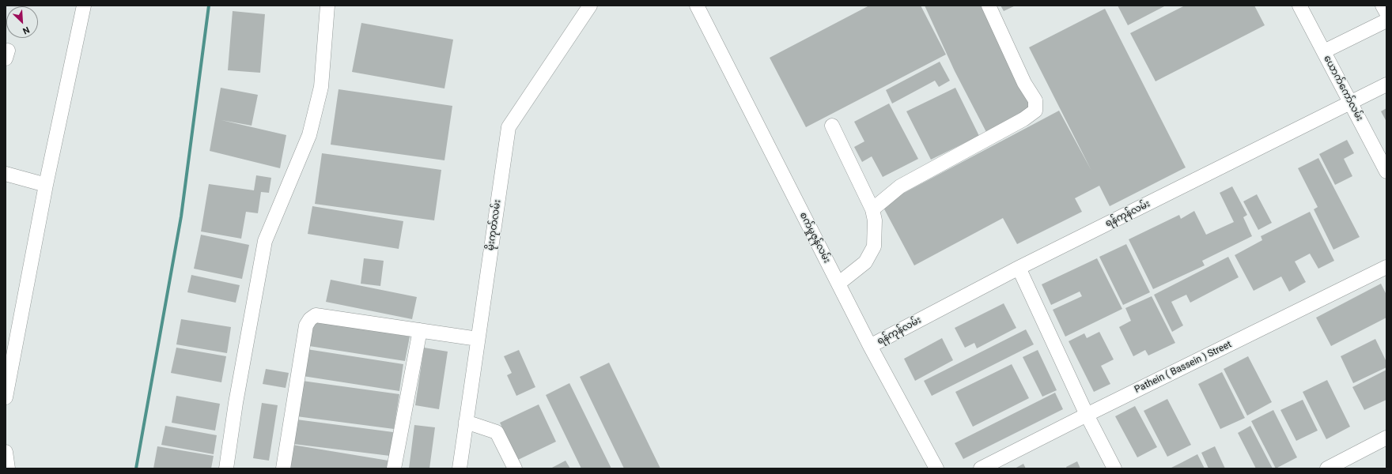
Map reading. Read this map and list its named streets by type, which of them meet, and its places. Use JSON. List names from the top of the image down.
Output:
{
  "streets": {
    "street": [
      "ယောက်ကော်လမ်း",
      "ရန်ကုန်လမ်း",
      "မိုးကုတ်လမ်း",
      "စက်မှုဇုန်လမ်း",
      "Pathein ( Bassein ) Street"
    ]
  },
  "crossings": [
    ["ယောက်ကော်လမ်း", "ရန်ကုန်လမ်း"],
    ["ရန်ကုန်လမ်း", "စက်မှုဇုန်လမ်း"]
  ],
  "north": "bottom right"
}
